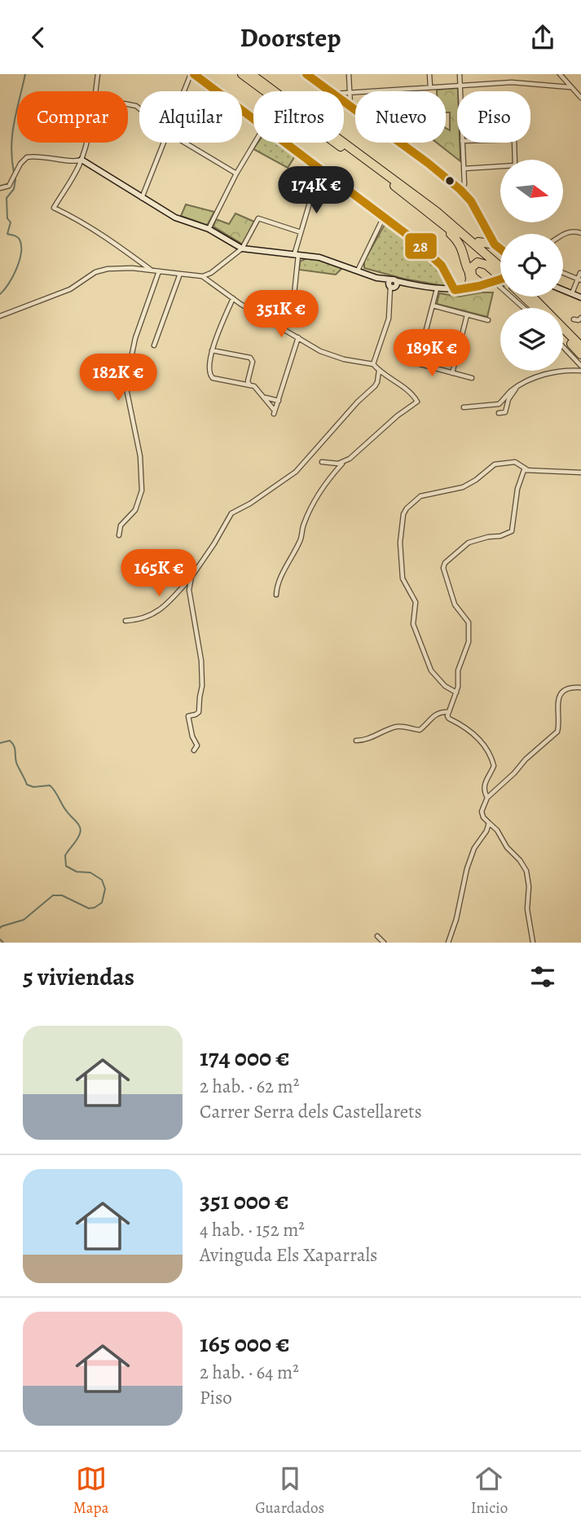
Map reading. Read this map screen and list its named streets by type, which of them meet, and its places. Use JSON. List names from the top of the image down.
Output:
{
  "lines": ["transit line 28"],
  "north": "right",
  "page": {
    "header": "Doorstep",
    "chip": [
      "Comprar",
      "Alquilar",
      "Filtros",
      "Nuevo",
      "Piso"
    ],
    "price": [
      "174K €",
      "351K €",
      "189K €",
      "182K €",
      "165K €"
    ],
    "heading": "5 viviendas",
    "list": [
      {
        "name": "174 000 €",
        "note": "2 hab. · 62 m² · Carrer Serra dels Castellarets"
      },
      {
        "name": "351 000 €",
        "note": "4 hab. · 152 m² · Avinguda Els Xaparrals"
      },
      {
        "name": "165 000 €",
        "note": "2 hab. · 64 m² · Piso"
      }
    ],
    "tabs": ["Mapa", "Guardados", "Inicio"]
  }
}
